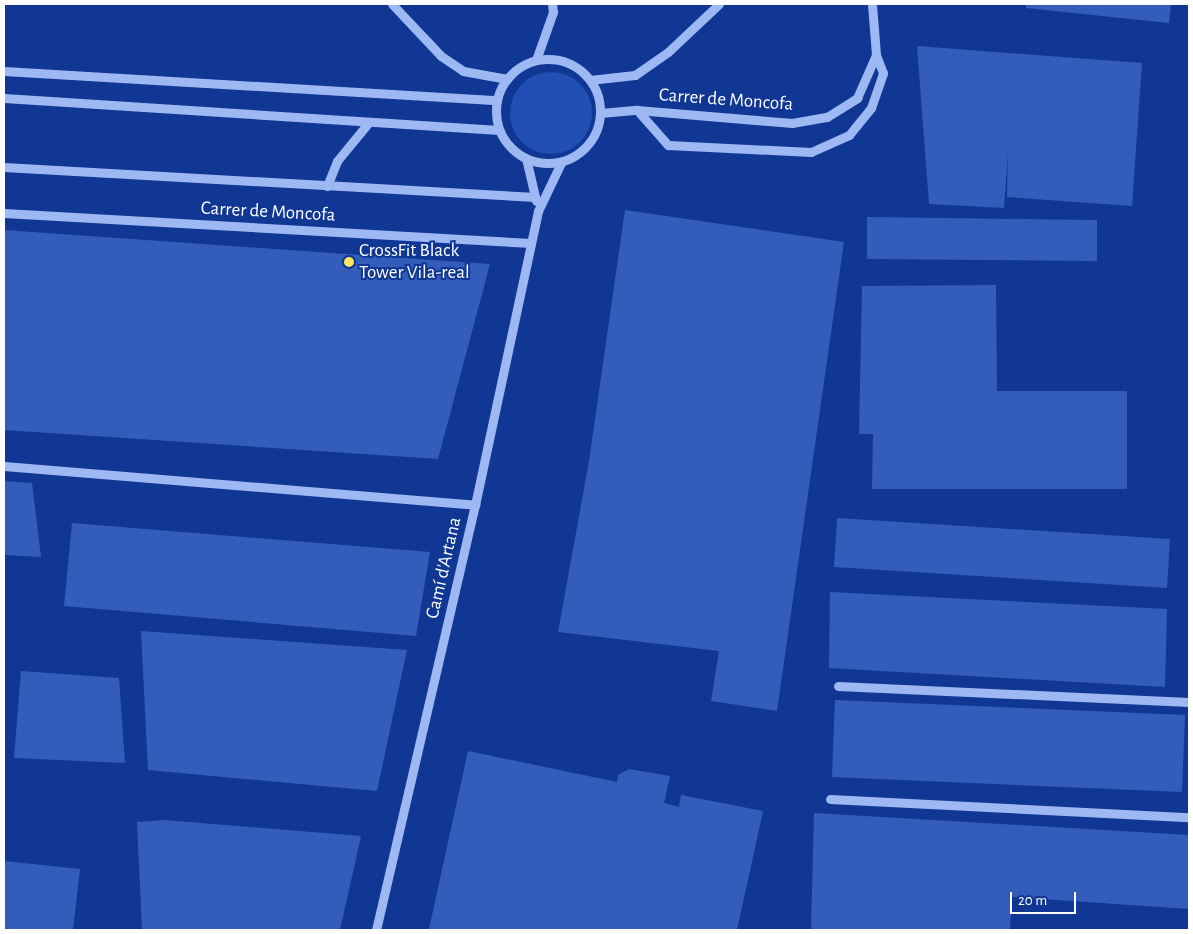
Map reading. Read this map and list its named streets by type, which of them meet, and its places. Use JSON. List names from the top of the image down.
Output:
{
  "streets": {
    "street": ["Carrer de Moncofa", "Camí d'Artana"]
  },
  "crossings": [
    ["Carrer de Moncofa", "Camí d'Artana"]
  ],
  "places": ["CrossFit Black Tower Vila-real"],
  "scale_bar": "20 m"
}
